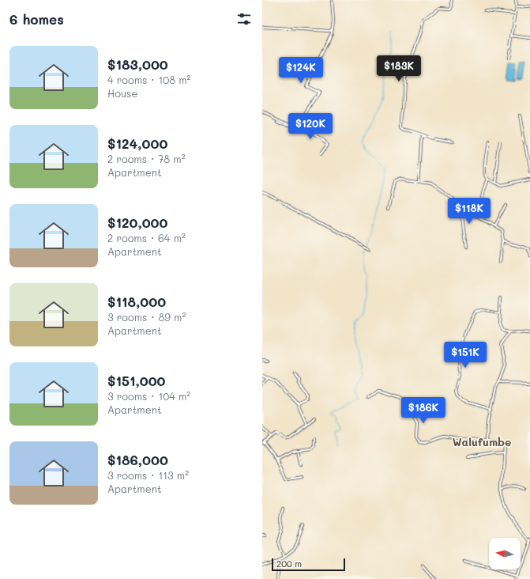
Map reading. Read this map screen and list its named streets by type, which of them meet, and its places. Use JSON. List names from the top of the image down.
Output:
{
  "districts": ["Walufumbe"],
  "scale_bar": "200 m",
  "north": "left",
  "page": {
    "heading": "6 homes",
    "list": [
      {
        "name": "$183,000",
        "note": "4 rooms · 108 m² · House"
      },
      {
        "name": "$124,000",
        "note": "2 rooms · 78 m² · Apartment"
      },
      {
        "name": "$120,000",
        "note": "2 rooms · 64 m² · Apartment"
      },
      {
        "name": "$118,000",
        "note": "3 rooms · 89 m² · Apartment"
      },
      {
        "name": "$151,000",
        "note": "3 rooms · 104 m² · Apartment"
      },
      {
        "name": "$186,000",
        "note": "3 rooms · 113 m² · Apartment"
      }
    ],
    "price": [
      "$183K",
      "$124K",
      "$120K",
      "$118K",
      "$151K",
      "$186K"
    ],
    "scale": "200 m"
  }
}
